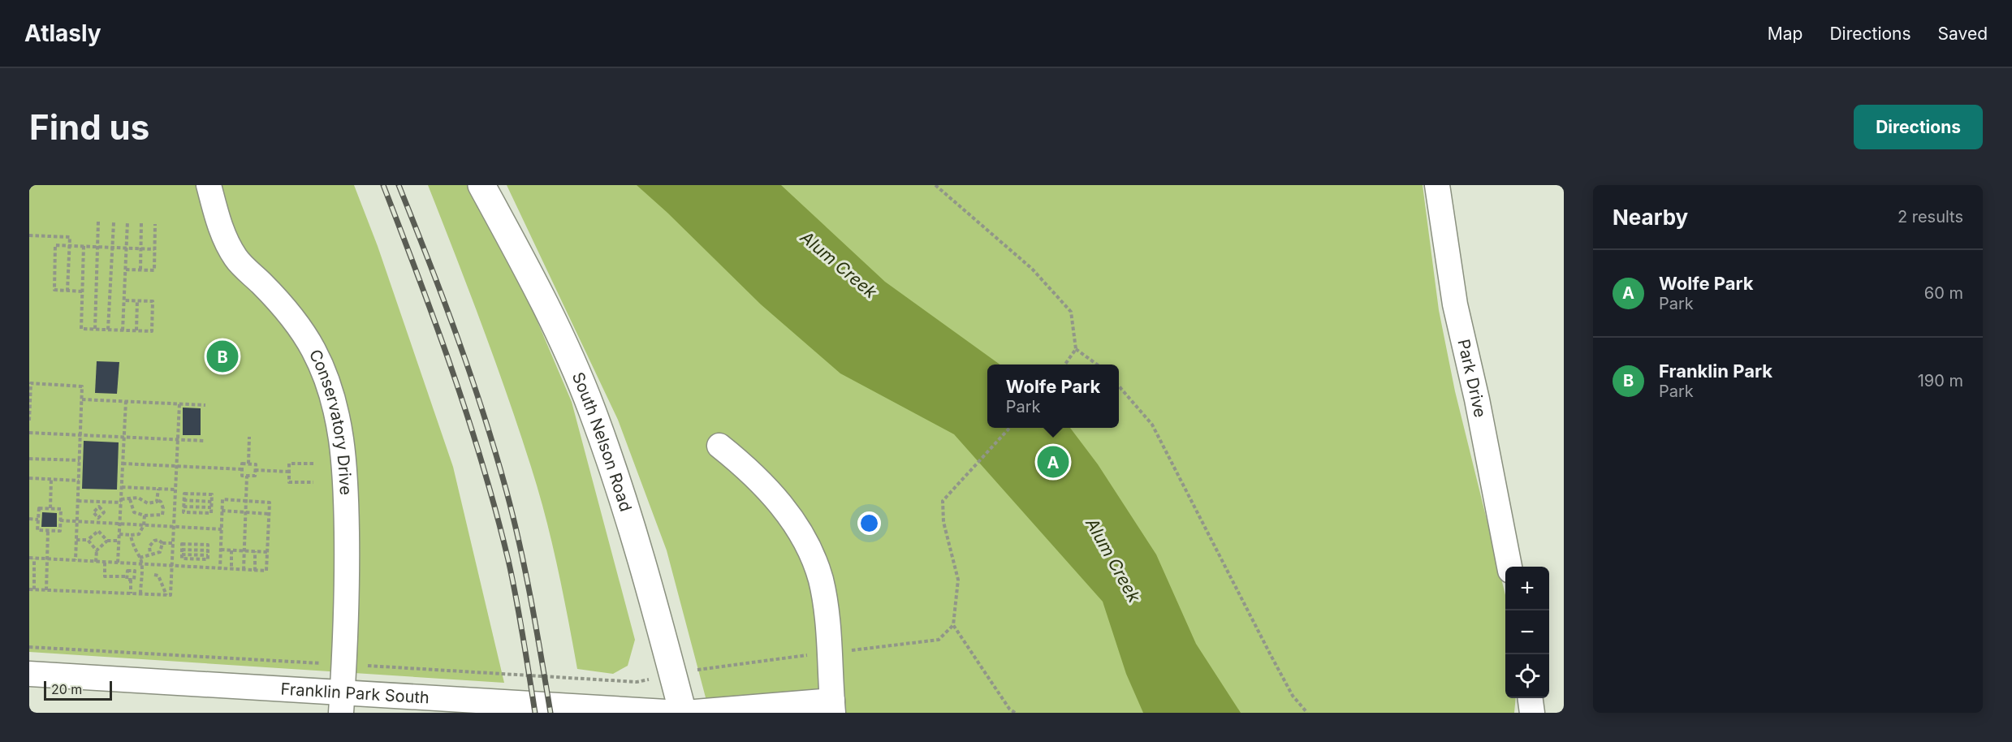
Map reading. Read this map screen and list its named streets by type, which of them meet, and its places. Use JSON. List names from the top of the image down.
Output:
{
  "streets": {
    "main road": ["South Nelson Road"],
    "street": ["Park Drive", "Conservatory Drive", "Franklin Park South"]
  },
  "crossings": [
    ["Conservatory Drive", "Franklin Park South"],
    ["South Nelson Road", "Franklin Park South"]
  ],
  "water": ["Alum Creek"],
  "scale_bar": "20 m",
  "page": {
    "header": "Atlasly",
    "nav": ["Map", "Directions", "Saved"],
    "buttons": "Directions",
    "title": "Find us",
    "heading": ["Nearby", "2 results"],
    "list": [
      {
        "mark": "A",
        "name": "Wolfe Park",
        "note": "Park",
        "value": "60 m"
      },
      {
        "mark": "B",
        "name": "Franklin Park",
        "note": "Park",
        "value": "190 m"
      }
    ],
    "pins": ["B", "A"],
    "popup": ["Wolfe Park", "Park"],
    "map_buttons": ["+", "−"],
    "scale": "20 m"
  }
}
